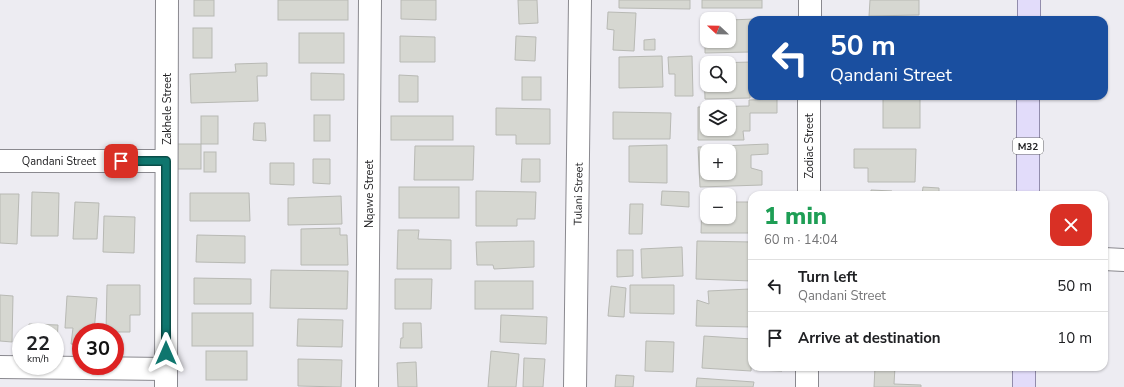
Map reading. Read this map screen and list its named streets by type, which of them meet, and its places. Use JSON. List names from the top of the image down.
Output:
{
  "streets": {
    "main road": ["M32"],
    "street": [
      "Zakhele Street",
      "Zodiac Street",
      "Qandani Street",
      "Nqawe Street",
      "Tulani Street"
    ]
  },
  "crossings": [
    ["Zakhele Street", "Qandani Street"]
  ],
  "north": "left",
  "page": {
    "map_buttons": ["+", "−"],
    "turn": ["50 m", "Qandani Street"],
    "heading": ["1 min", "60 m · 14:04"],
    "list": [
      {
        "name": "Turn left",
        "note": "Qandani Street",
        "value": "50 m"
      },
      {
        "name": "Arrive at destination",
        "value": "10 m"
      }
    ],
    "speed": "22 km/h",
    "limit": "30"
  }
}
